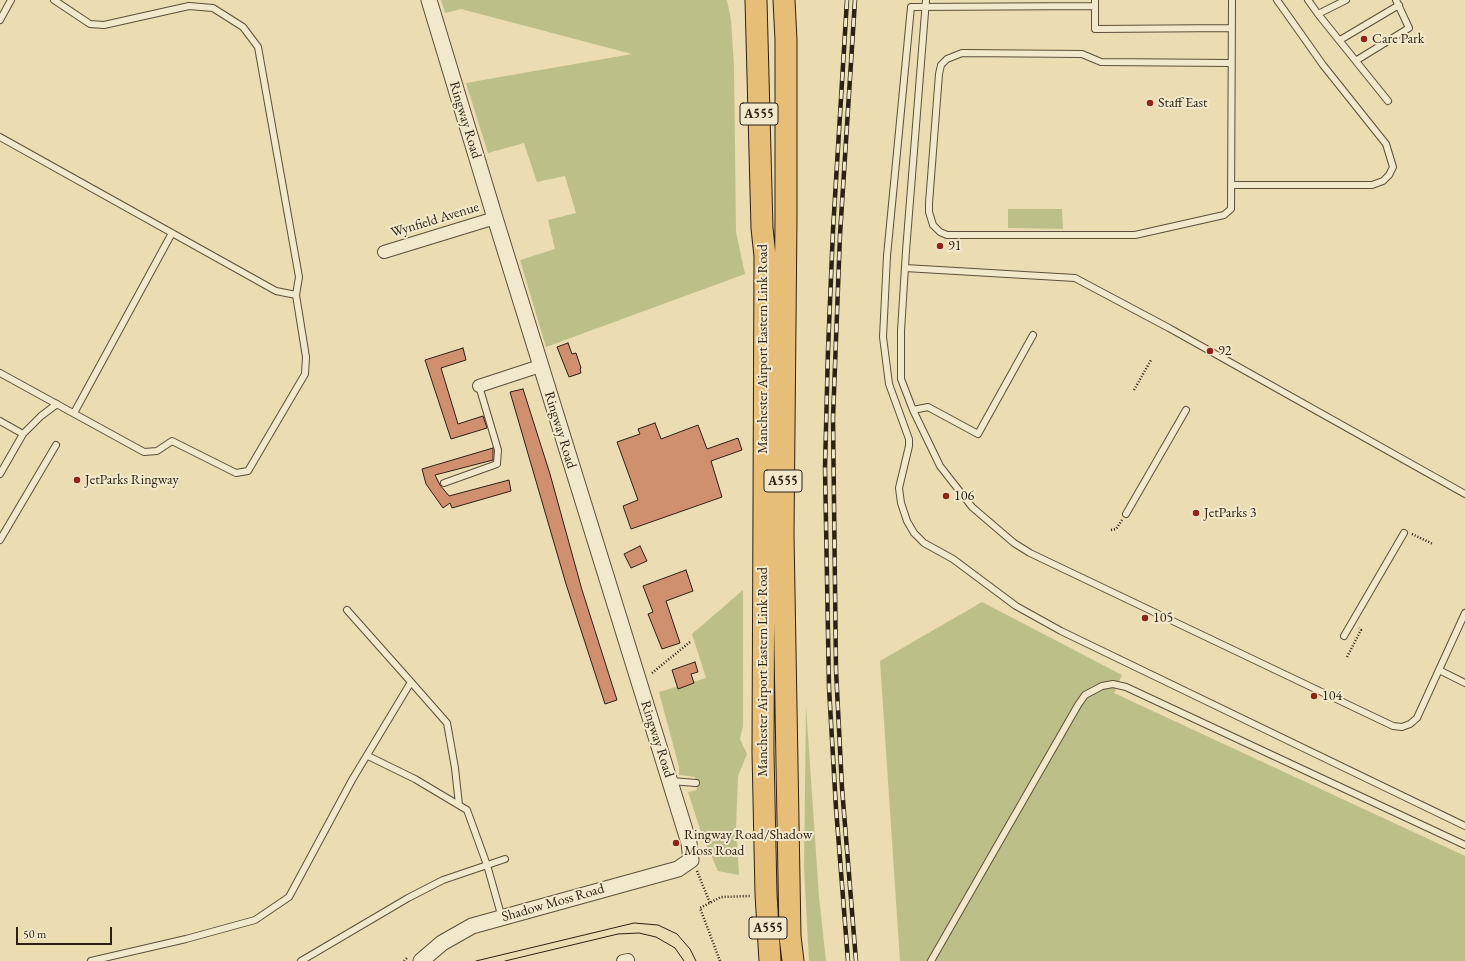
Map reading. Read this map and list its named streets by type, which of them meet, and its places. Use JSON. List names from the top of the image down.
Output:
{
  "streets": {
    "highway": ["A555", "Manchester Airport Eastern Link Road"],
    "street": ["Ringway Road", "Wynfield Avenue", "Shadow Moss Road"]
  },
  "crossings": [
    ["Ringway Road", "Wynfield Avenue"],
    ["Ringway Road", "Shadow Moss Road"]
  ],
  "places": [
    "Care Park",
    "Staff East",
    "91",
    "92",
    "JetParks Ringway",
    "106",
    "JetParks 3",
    "105",
    "104",
    "Ringway Road/Shadow Moss Road"
  ],
  "scale_bar": "50 m"
}
